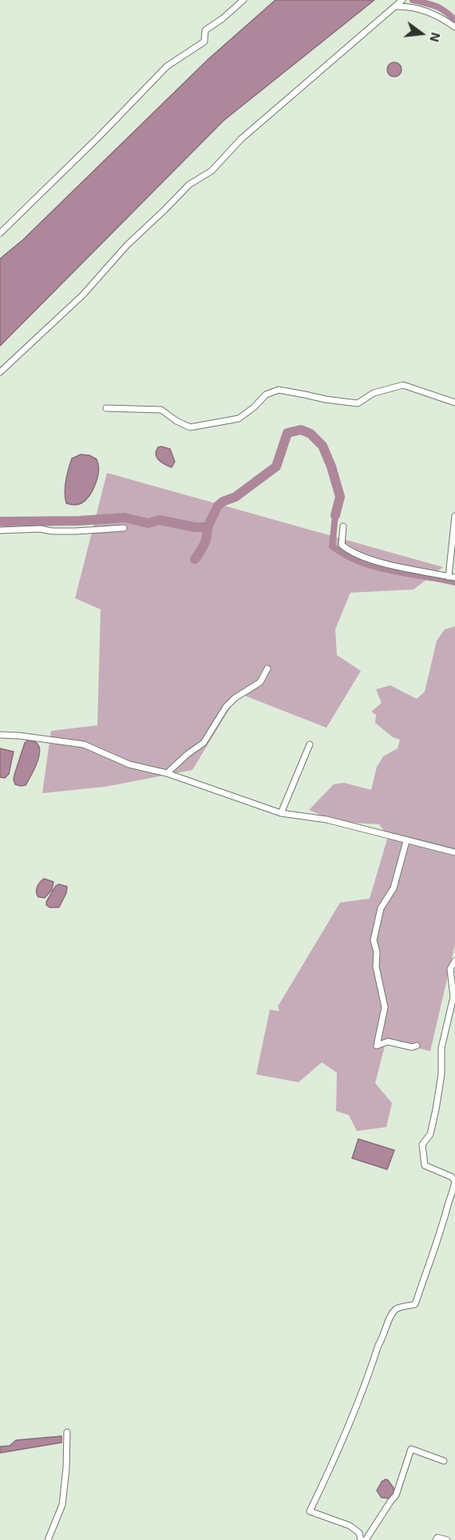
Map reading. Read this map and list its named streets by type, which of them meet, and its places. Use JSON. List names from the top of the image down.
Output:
{
  "north": "right"
}
